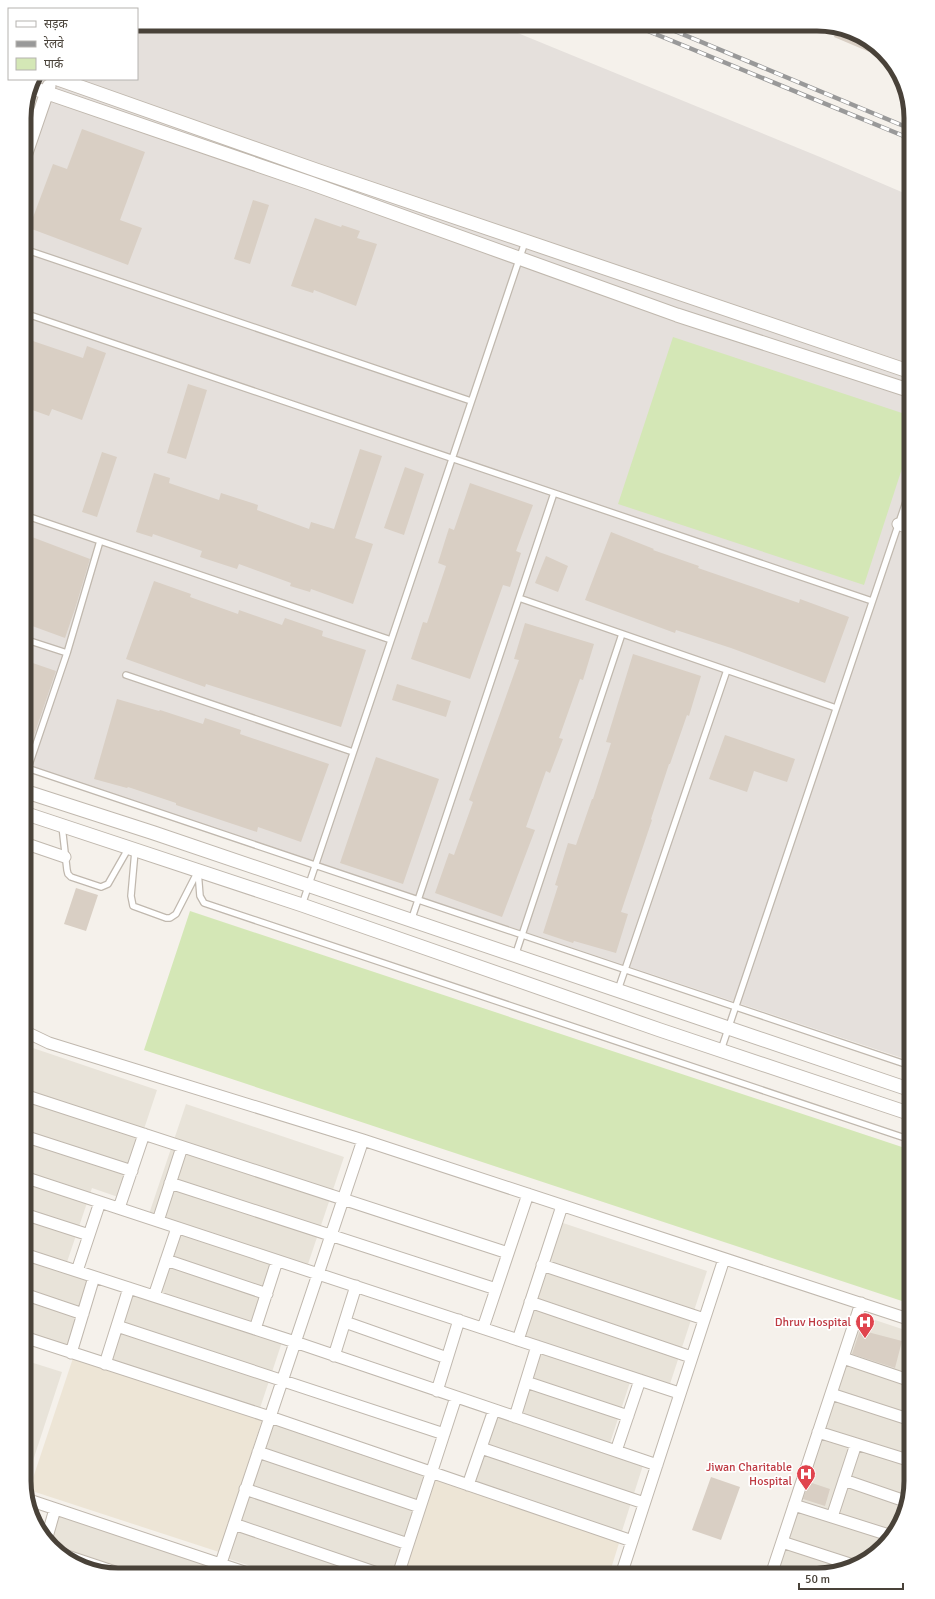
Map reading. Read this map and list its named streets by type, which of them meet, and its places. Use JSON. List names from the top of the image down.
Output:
{
  "places": {
    "hospital": ["Dhruv Hospital", "Jiwan Charitable Hospital"]
  },
  "legend": ["सड़क", "रेलवे", "पार्क"],
  "scale_bar": "50 m"
}
